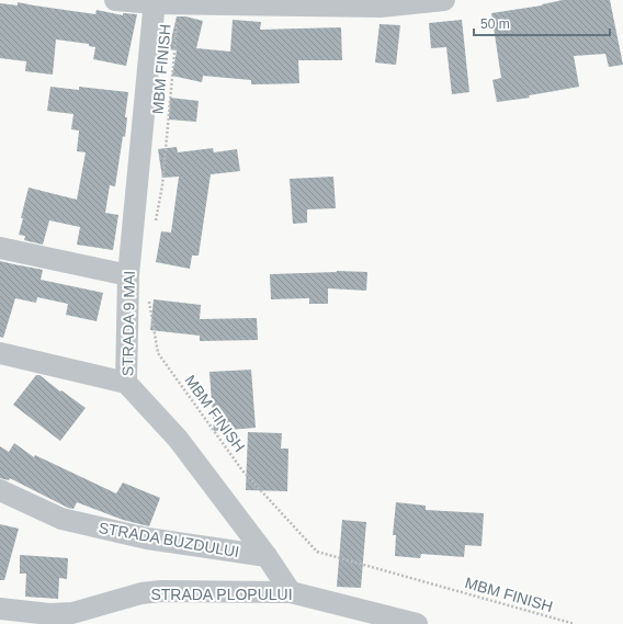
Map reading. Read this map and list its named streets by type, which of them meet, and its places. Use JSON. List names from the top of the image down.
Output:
{
  "streets": {
    "street": ["STRADA 9 MAI", "STRADA BUZDULUI", "STRADA PLOPULUI"],
    "path": ["MBM FINISH"]
  },
  "crossings": [
    ["STRADA 9 MAI", "STRADA BUZDULUI"],
    ["STRADA 9 MAI", "STRADA PLOPULUI"]
  ],
  "scale_bar": "50 m"
}
